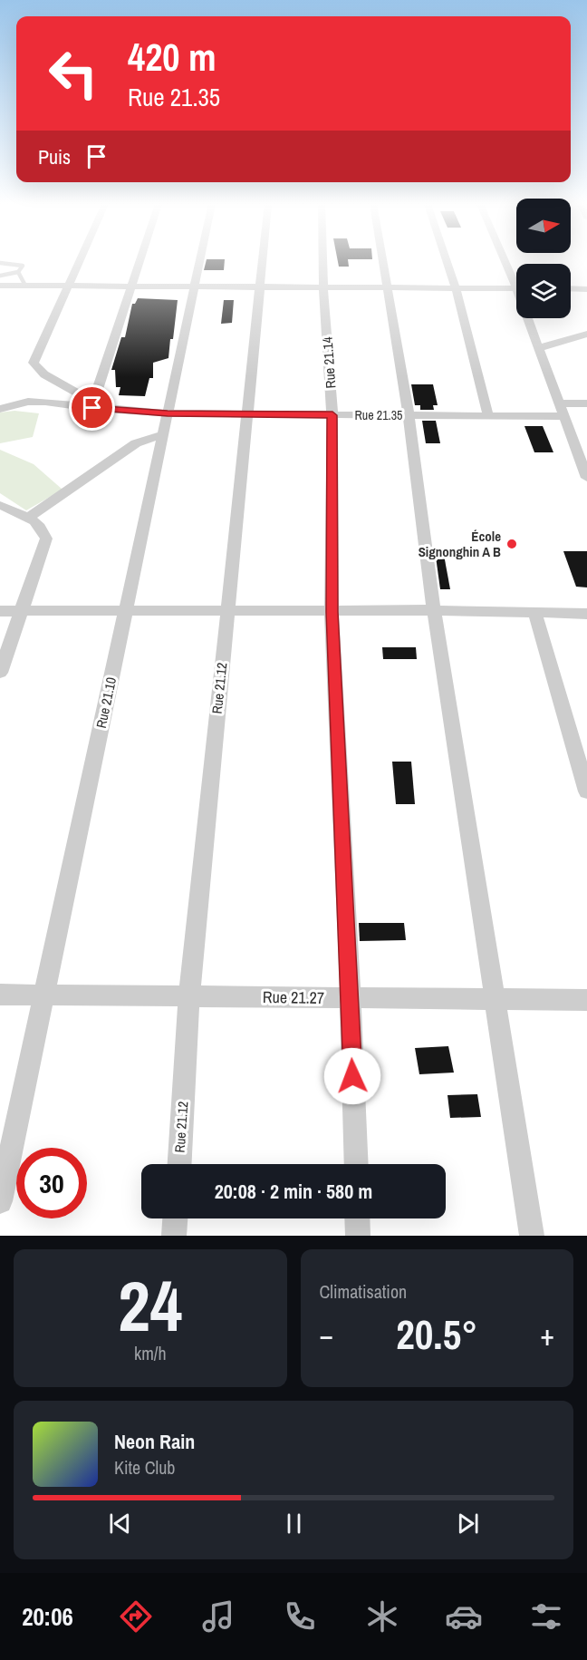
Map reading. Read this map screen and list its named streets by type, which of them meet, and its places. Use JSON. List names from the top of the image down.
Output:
{
  "streets": {
    "street": [
      "Rue 21.14",
      "Rue 21.35",
      "Rue 21.12",
      "Rue 21.10",
      "Rue 21.27"
    ]
  },
  "crossings": [
    ["Rue 21.14", "Rue 21.35"],
    ["Rue 21.14", "Rue 21.27"],
    ["Rue 21.35", "Rue 21.12"],
    ["Rue 21.35", "Rue 21.10"],
    ["Rue 21.12", "Rue 21.27"],
    ["Rue 21.10", "Rue 21.27"]
  ],
  "places": ["École Signonghin A B"],
  "north": "right",
  "page": {
    "turn": ["420 m", "Rue 21.35"],
    "then": "Puis",
    "limit": "30",
    "trip": "20:08 · 2 min · 580 m",
    "tile": [
      ["24", "km/h"],
      "Climatisation"
    ],
    "heat": ["−", "20.5°", "+"],
    "song": ["Neon Rain", "Kite Club"],
    "tabs": "20:06"
  }
}
